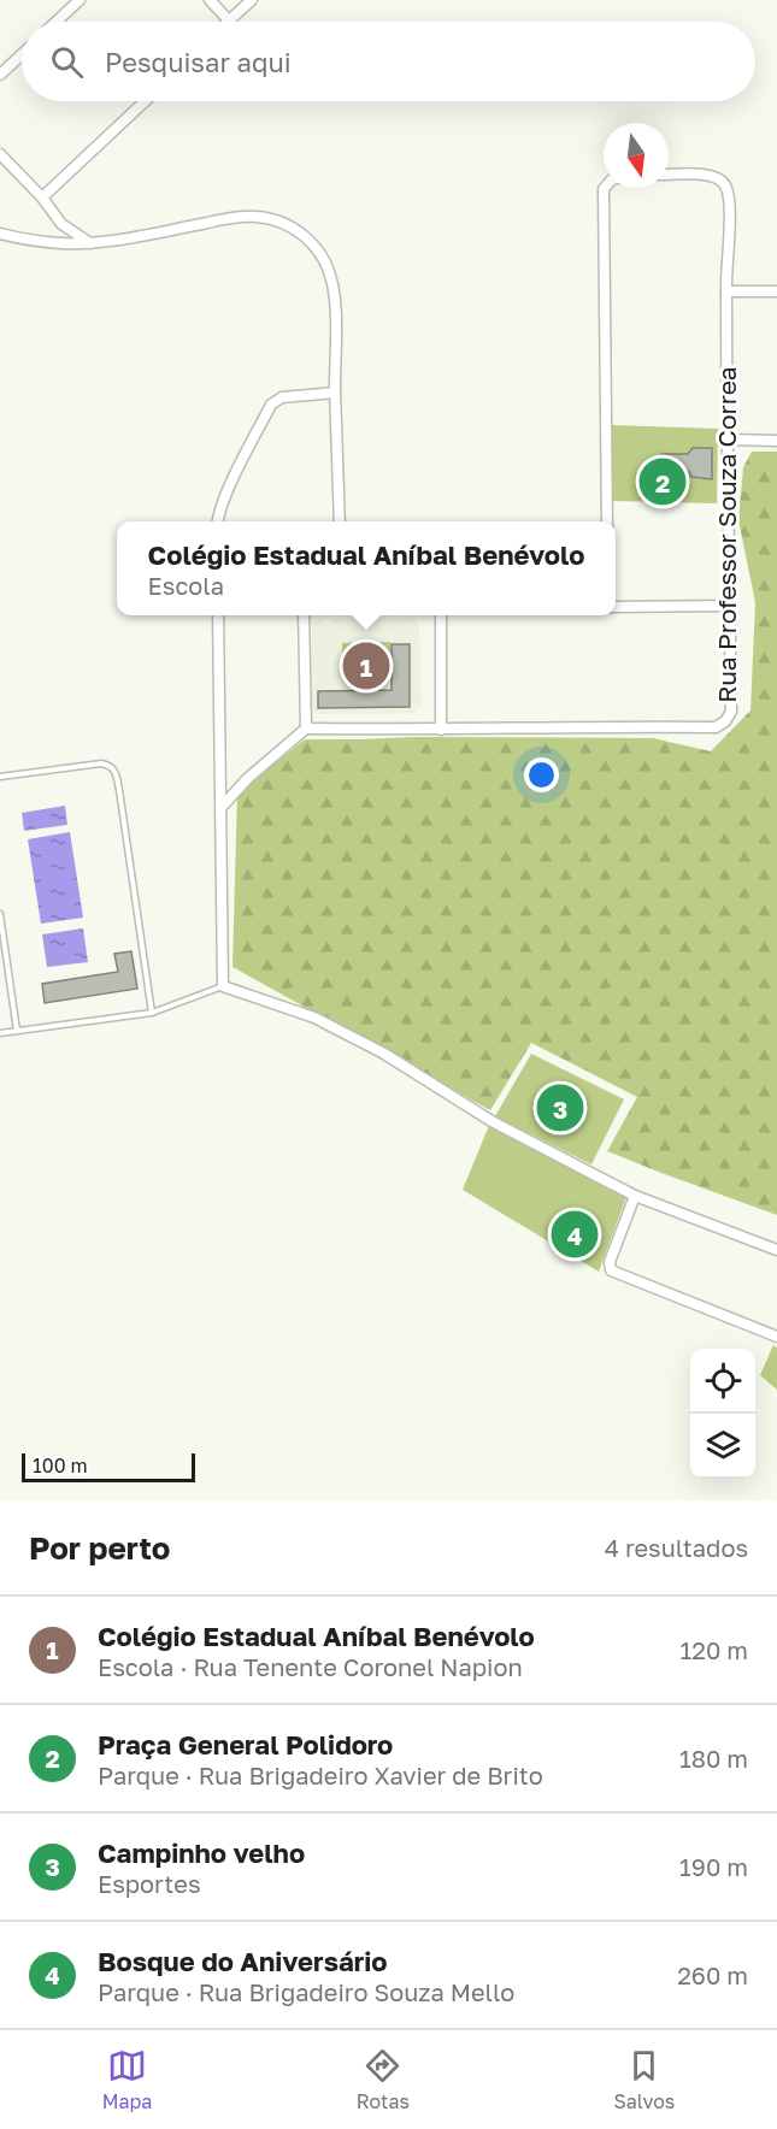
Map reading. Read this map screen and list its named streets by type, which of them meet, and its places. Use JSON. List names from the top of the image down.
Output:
{
  "streets": {
    "street": ["Rua Professor Souza Correa"]
  },
  "scale_bar": "100 m",
  "north": "bottom",
  "page": {
    "search": "Pesquisar aqui",
    "pins": [
      "2",
      "1",
      "3",
      "4"
    ],
    "popup": ["Colégio Estadual Aníbal Benévolo", "Escola"],
    "scale": "100 m",
    "heading": ["Por perto", "4 resultados"],
    "list": [
      {
        "mark": "1",
        "name": "Colégio Estadual Aníbal Benévolo",
        "note": "Escola · Rua Tenente Coronel Napion",
        "value": "120 m"
      },
      {
        "mark": "2",
        "name": "Praça General Polidoro",
        "note": "Parque · Rua Brigadeiro Xavier de Brito",
        "value": "180 m"
      },
      {
        "mark": "3",
        "name": "Campinho velho",
        "note": "Esportes",
        "value": "190 m"
      },
      {
        "mark": "4",
        "name": "Bosque do Aniversário",
        "note": "Parque · Rua Brigadeiro Souza Mello",
        "value": "260 m"
      }
    ],
    "nav": ["Mapa", "Rotas", "Salvos"]
  }
}
